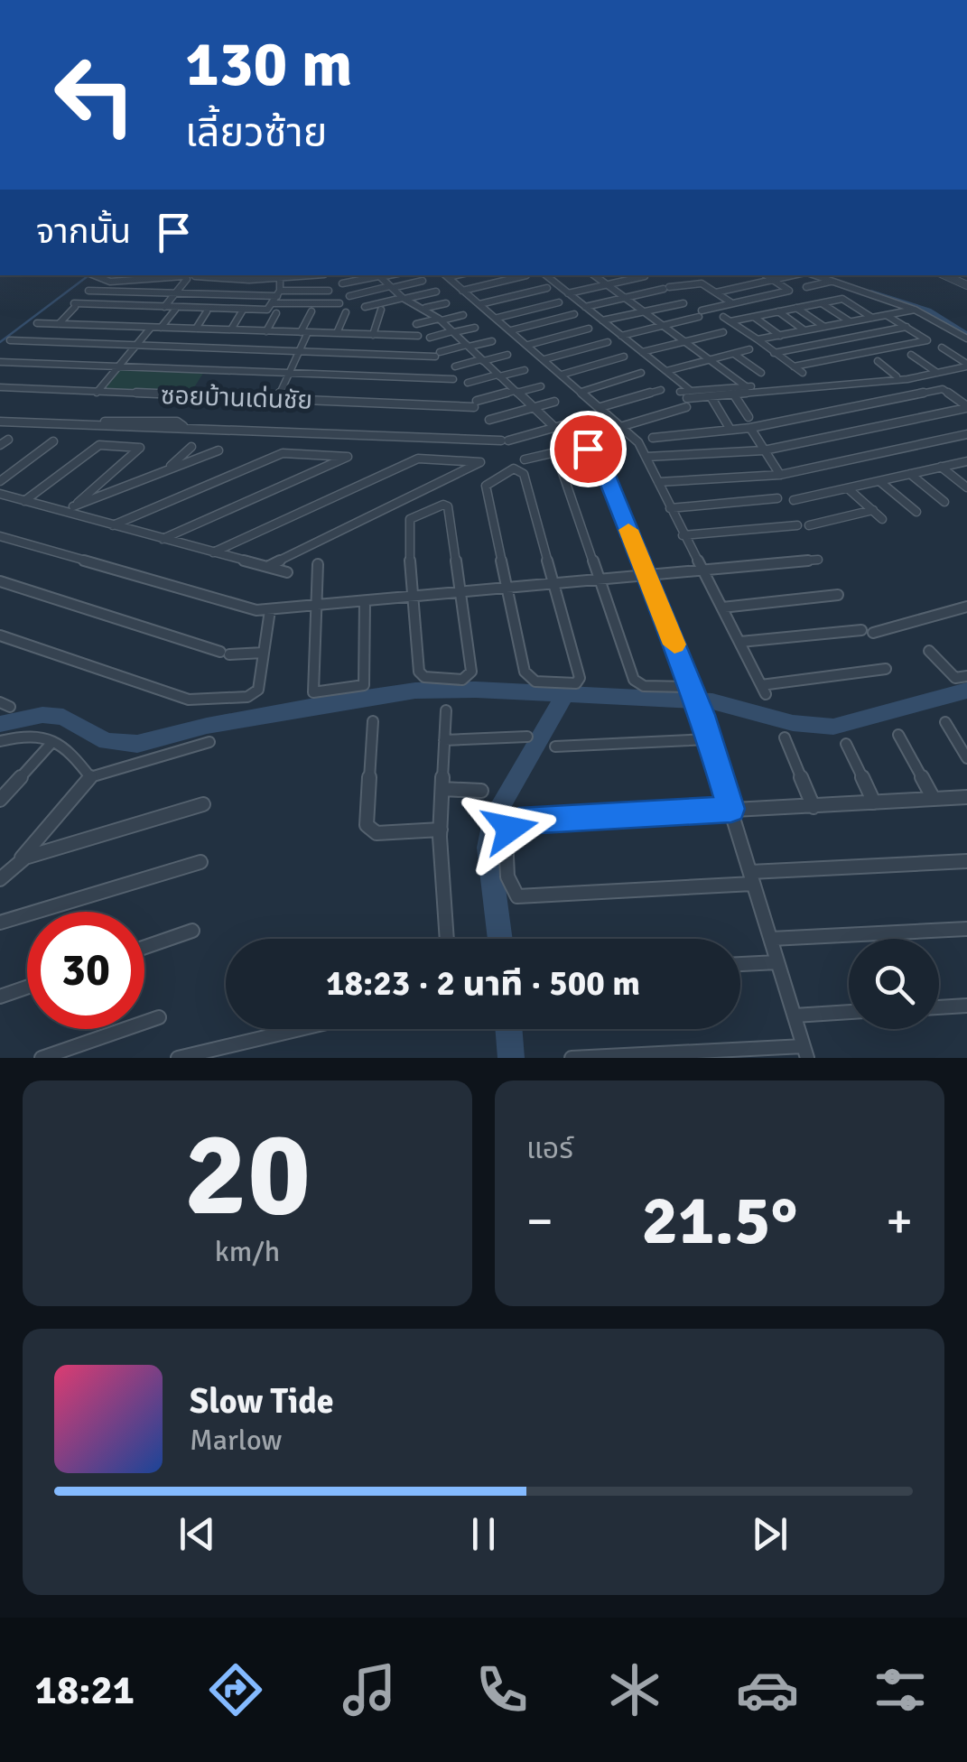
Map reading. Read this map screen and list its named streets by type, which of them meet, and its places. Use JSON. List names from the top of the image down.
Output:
{
  "streets": {
    "street": ["ซอยบ้านเด่นชัย"]
  },
  "page": {
    "turn": ["130 m", "เลี้ยวซ้าย"],
    "then": "จากนั้น",
    "limit": "30",
    "trip": "18:23 · 2 นาที · 500 m",
    "tile": [
      ["20", "km/h"],
      "แอร์"
    ],
    "heat": ["−", "21.5°", "+"],
    "song": ["Slow Tide", "Marlow"],
    "tabs": "18:21"
  }
}
